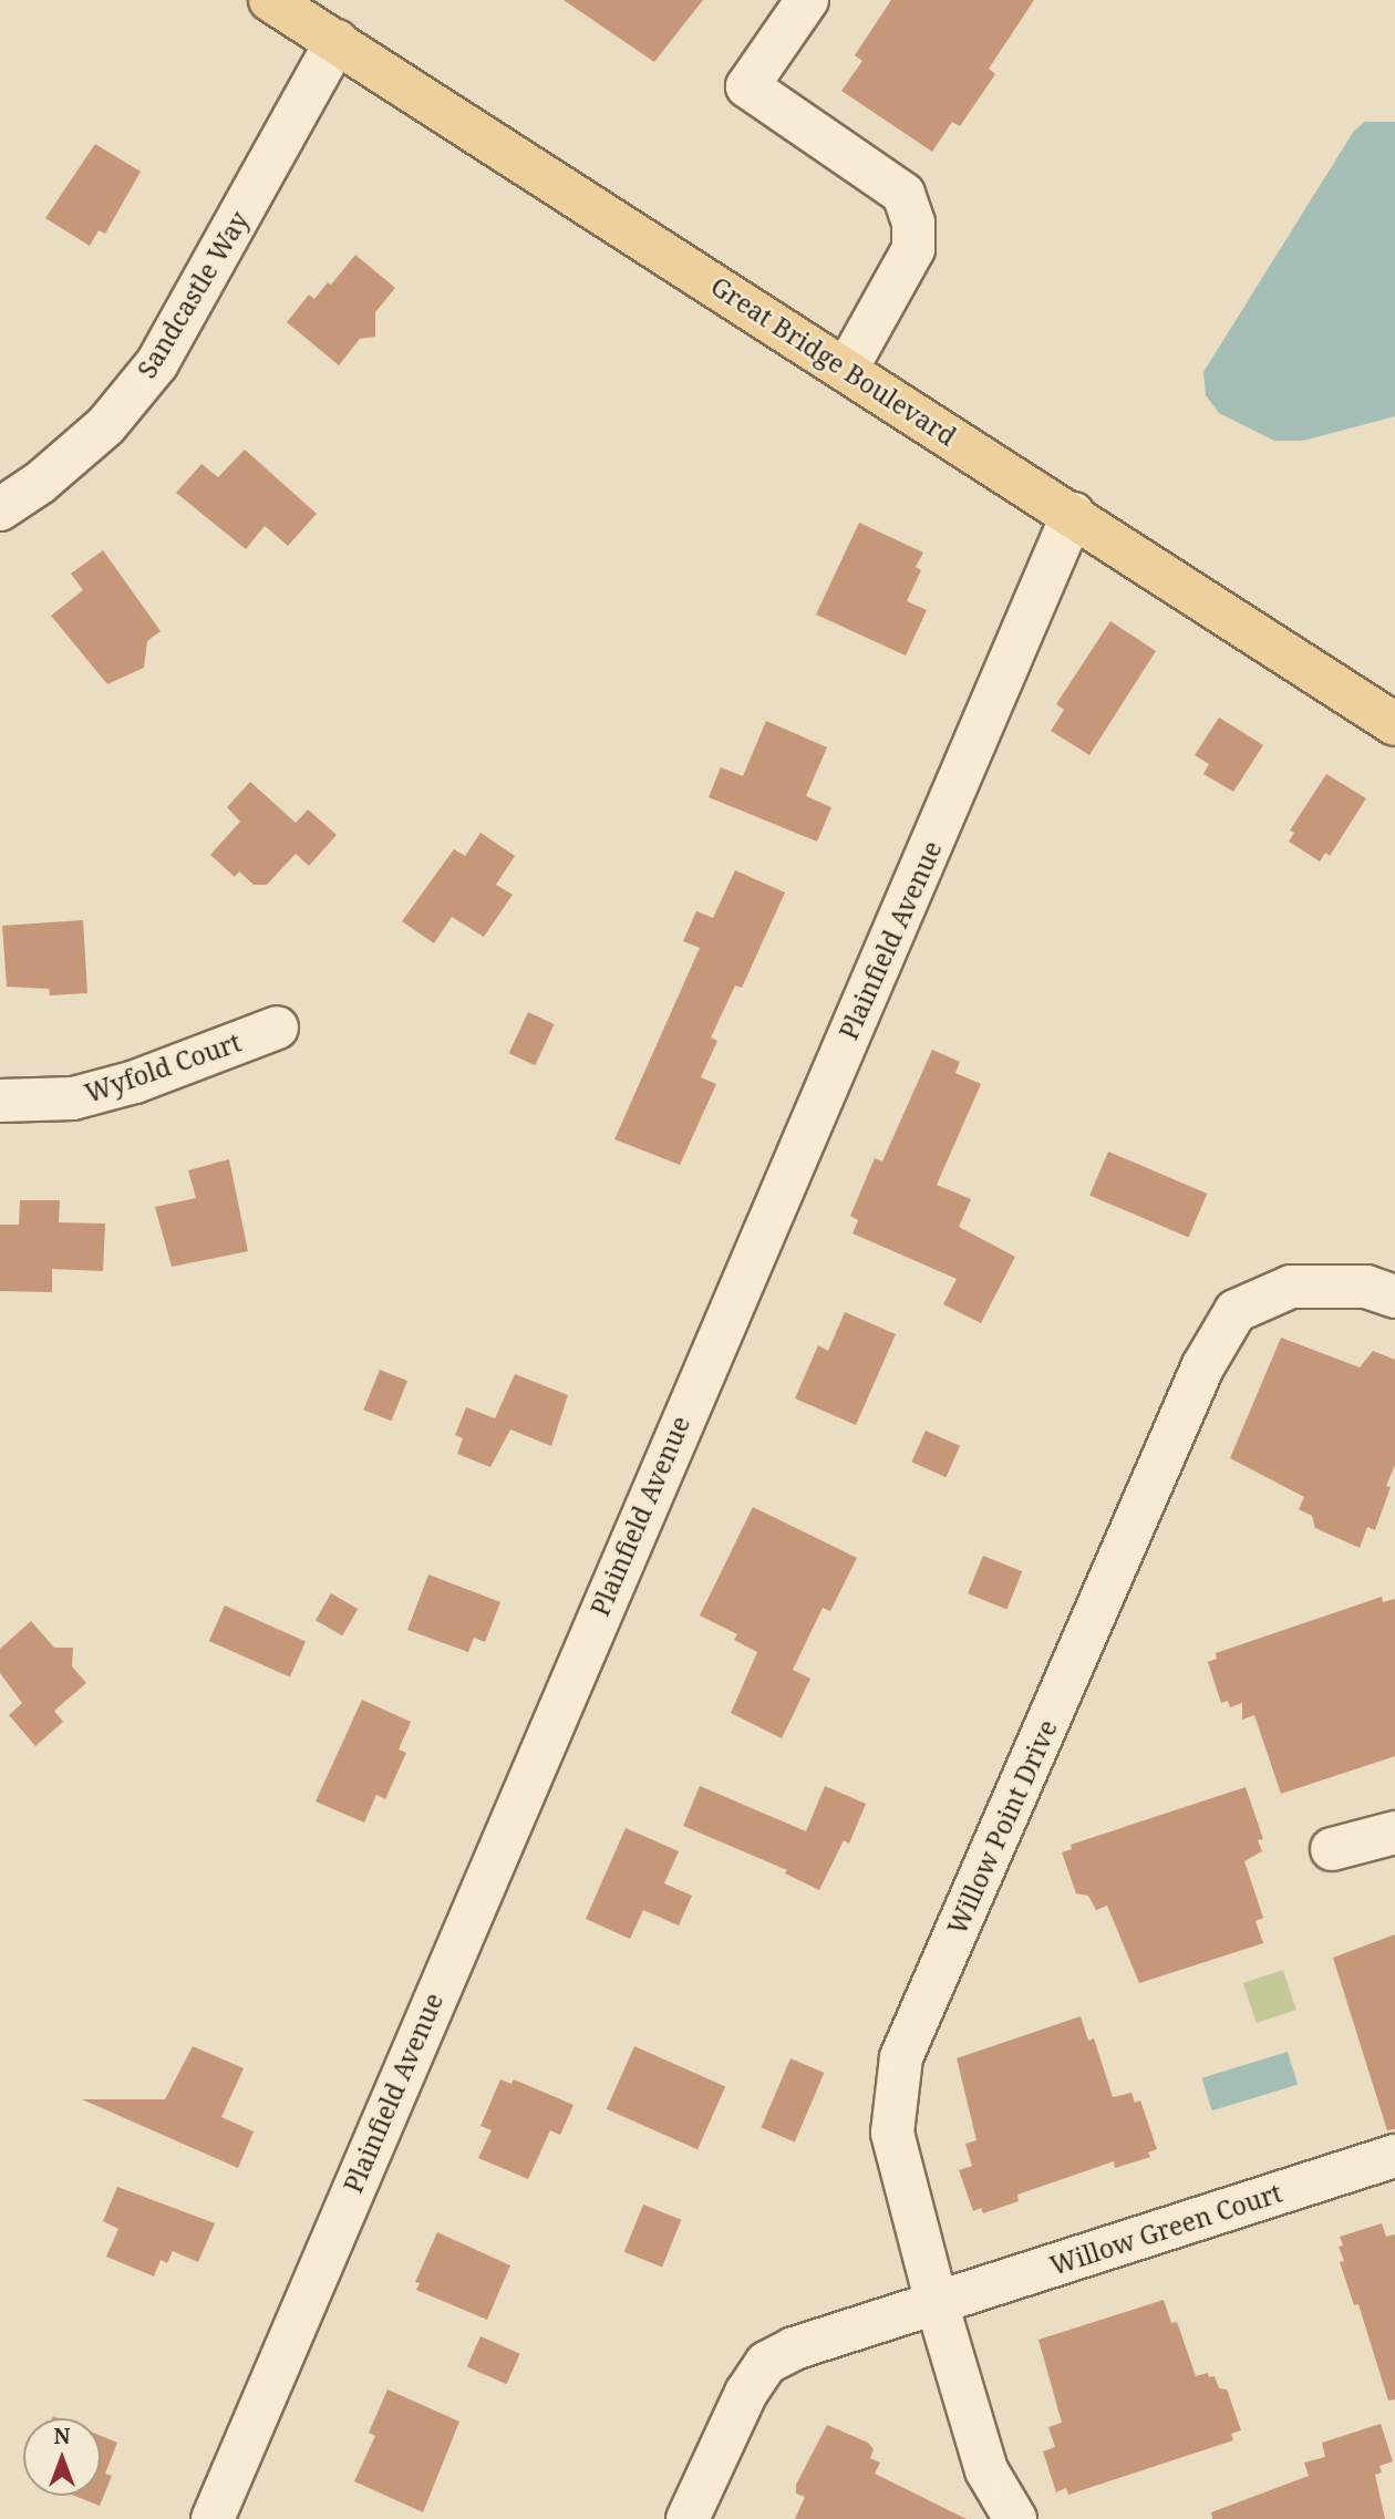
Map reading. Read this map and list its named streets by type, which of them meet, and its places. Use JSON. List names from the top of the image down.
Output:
{
  "streets": {
    "main road": ["Great Bridge Boulevard"],
    "street": [
      "Sandcastle Way",
      "Plainfield Avenue",
      "Wyfold Court",
      "Willow Point Drive",
      "Willow Green Court"
    ]
  },
  "crossings": [
    ["Sandcastle Way", "Great Bridge Boulevard"],
    ["Great Bridge Boulevard", "Plainfield Avenue"],
    ["Willow Point Drive", "Willow Green Court"]
  ],
  "north": "top"
}
